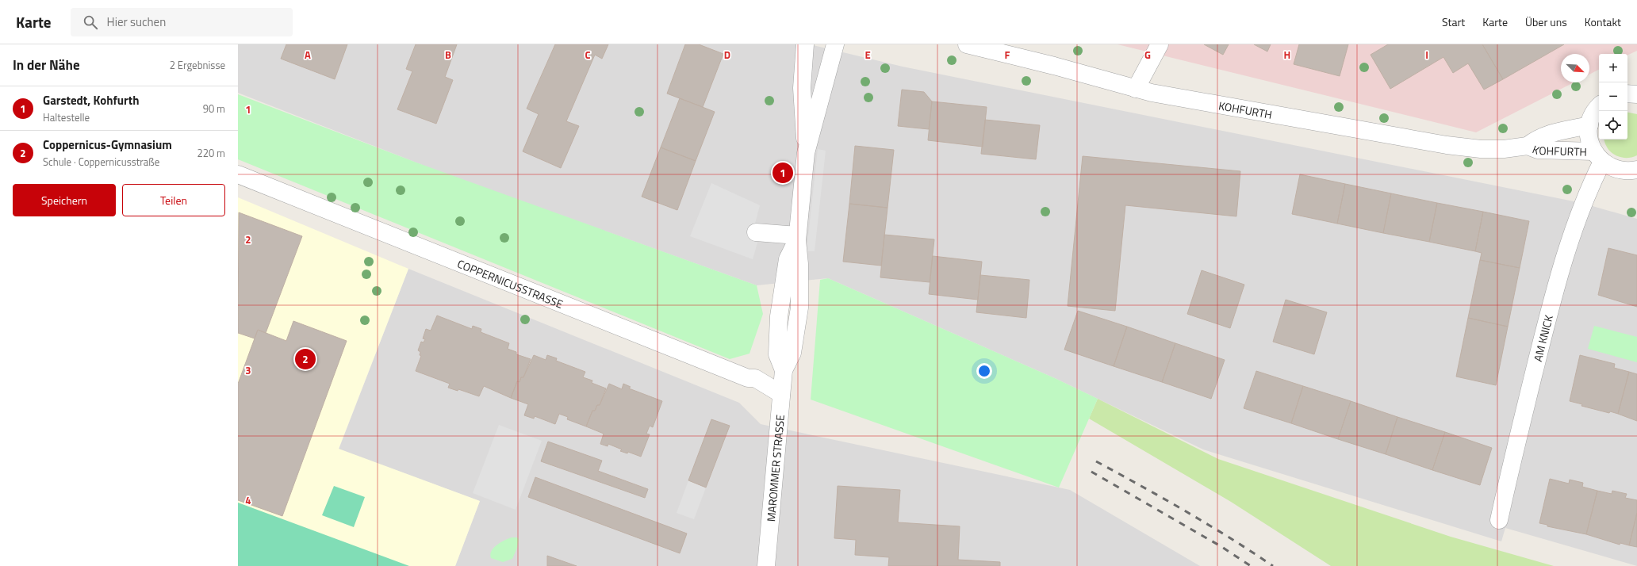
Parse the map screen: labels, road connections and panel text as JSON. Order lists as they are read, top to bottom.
{
  "streets": {
    "street": [
      "KOHFURTH",
      "COPPERNICUSSTRASSE",
      "AM KNICK",
      "MAROMMER STRASSE"
    ]
  },
  "crossings": [
    ["KOHFURTH", "AM KNICK"],
    ["COPPERNICUSSTRASSE", "MAROMMER STRASSE"]
  ],
  "north": "bottom right",
  "page": {
    "header": "Karte",
    "search": "Hier suchen",
    "nav": [
      "Start",
      "Karte",
      "Über uns",
      "Kontakt"
    ],
    "heading": ["In der Nähe", "2 Ergebnisse"],
    "map_buttons": ["+", "−"],
    "list": [
      {
        "mark": "1",
        "name": "Garstedt, Kohfurth",
        "note": "Haltestelle",
        "value": "90 m"
      },
      {
        "mark": "2",
        "name": "Coppernicus-Gymnasium",
        "note": "Schule · Coppernicusstraße",
        "value": "220 m"
      }
    ],
    "pins": ["1", "2"],
    "buttons": ["Speichern", "Teilen"]
  },
  "grid": {
    "columns": [
      "A",
      "B",
      "C",
      "D",
      "E",
      "F",
      "G",
      "H",
      "I"
    ],
    "rows": [
      "1",
      "2",
      "3",
      "4"
    ]
  }
}
